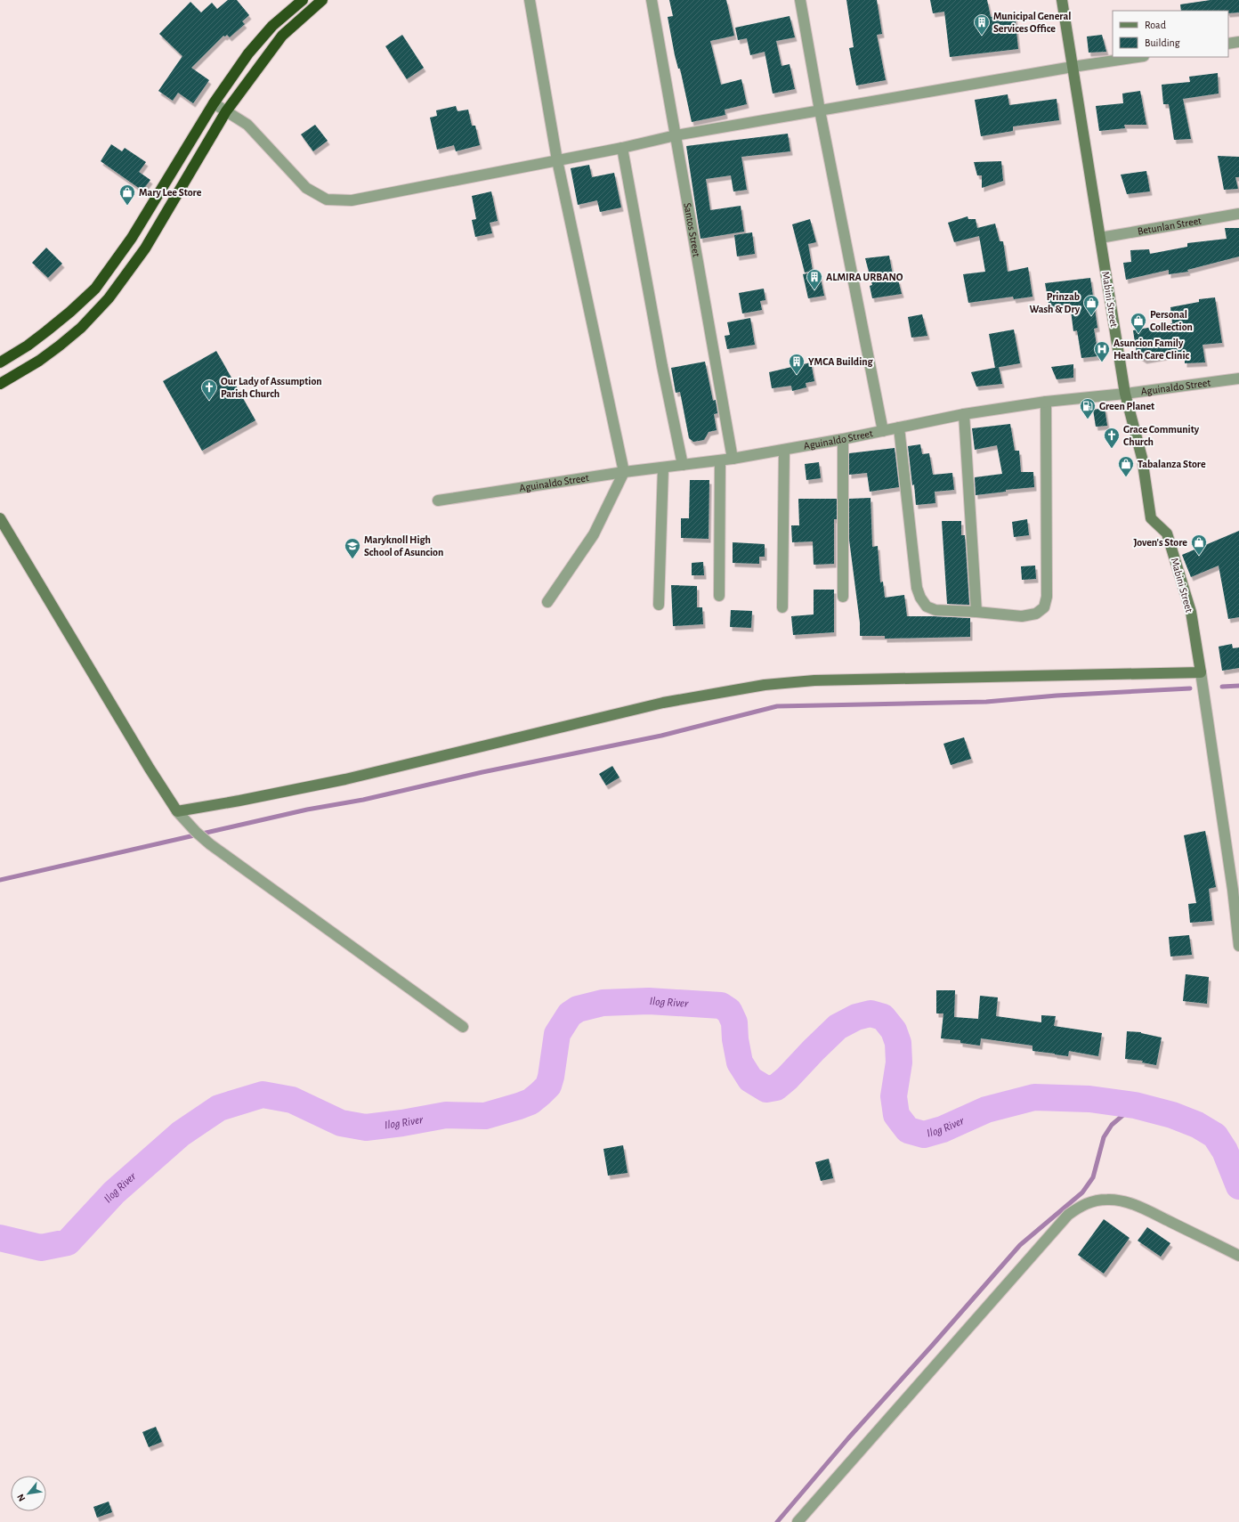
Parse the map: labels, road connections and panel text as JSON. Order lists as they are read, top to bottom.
{
  "streets": {
    "street": [
      "Betunlan Street",
      "Santos Street",
      "Mabini Street",
      "Aguinaldo Street"
    ]
  },
  "crossings": [
    ["Betunlan Street", "Mabini Street"],
    ["Santos Street", "Aguinaldo Street"],
    ["Mabini Street", "Aguinaldo Street"]
  ],
  "water": ["Ilog River"],
  "places": {
    "building": ["Municipal General Services Office", "ALMIRA URBANO", "YMCA Building"],
    "shop": [
      "Mary Lee Store",
      "Prinzab Wash & Dry",
      "Personal Collection",
      "Tabalanza Store",
      "Joven's Store"
    ],
    "hospital": ["Asuncion Family Health Care Clinic"],
    "church": ["Our Lady of Assumption Parish Church", "Grace Community Church"],
    "fuel station": ["Green Planet"],
    "school or university": ["Maryknoll High School of Asuncion"]
  },
  "legend": ["Road", "Building"],
  "north": "bottom left"
}
